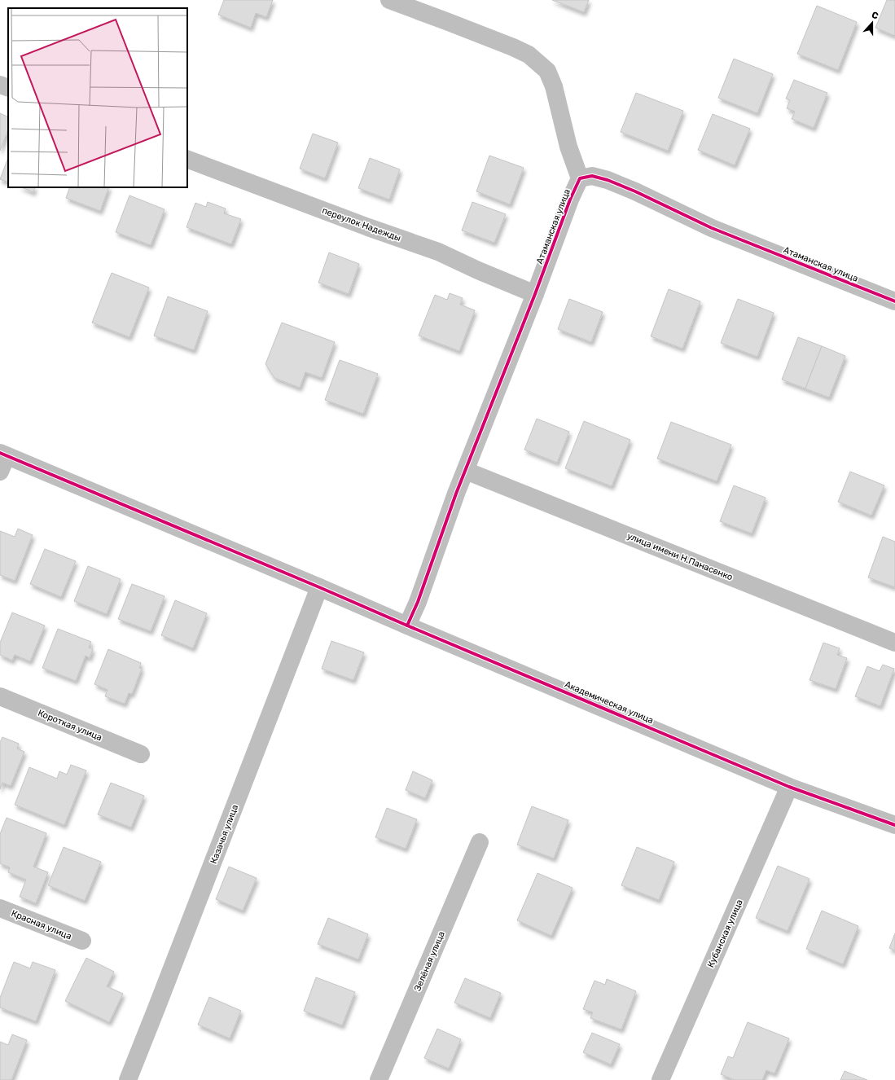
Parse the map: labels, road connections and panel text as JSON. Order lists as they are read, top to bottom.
{
  "streets": {
    "street": [
      "переулок Надежды",
      "Атаманская улица",
      "улица имени Н.Панасенко",
      "Академическая улица",
      "Короткая улица",
      "Казачья улица",
      "Красная улица",
      "Кубанская улица",
      "Зелёная улица"
    ]
  },
  "crossings": [
    ["переулок Надежды", "Атаманская улица"],
    ["Атаманская улица", "улица имени Н.Панасенко"],
    ["Атаманская улица", "Академическая улица"],
    ["Академическая улица", "Казачья улица"],
    ["Академическая улица", "Кубанская улица"]
  ],
  "north": "top"
}
